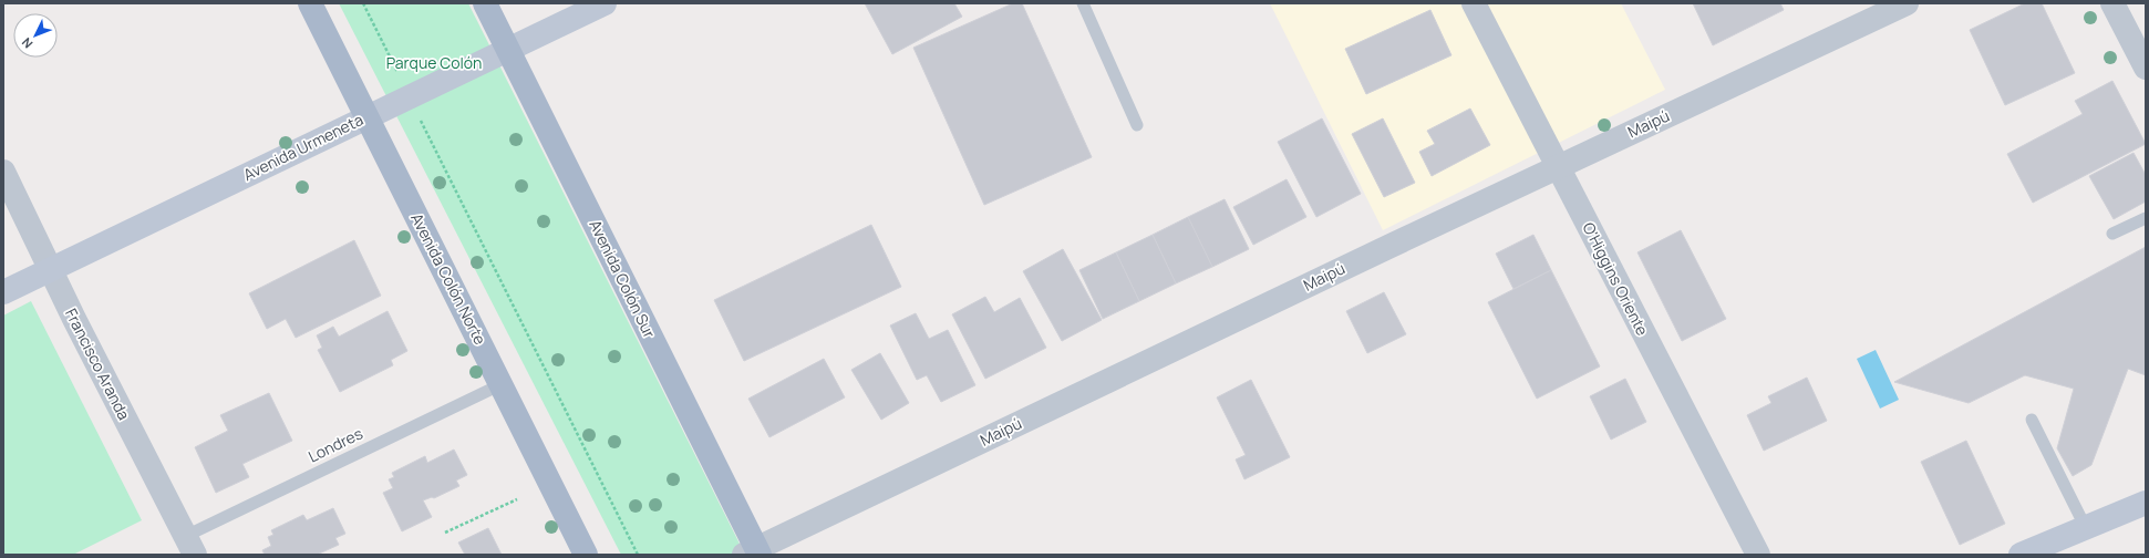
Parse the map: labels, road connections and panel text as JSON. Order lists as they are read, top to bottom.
{
  "streets": {
    "main road": ["Avenida Urmeneta", "Avenida Colón Norte", "Avenida Colón Sur"],
    "street": ["Maipú", "O'Higgins Oriente", "Francisco Aranda"],
    "lane": ["Londres"]
  },
  "crossings": [
    ["Maipú", "Avenida Colón Sur"],
    ["Maipú", "O'Higgins Oriente"],
    ["Avenida Urmeneta", "Avenida Colón Norte"],
    ["Avenida Urmeneta", "Avenida Colón Sur"],
    ["Avenida Urmeneta", "Francisco Aranda"],
    ["Avenida Colón Norte", "Londres"],
    ["Francisco Aranda", "Londres"]
  ],
  "parks": ["Parque Colón"],
  "north": "bottom left"
}
